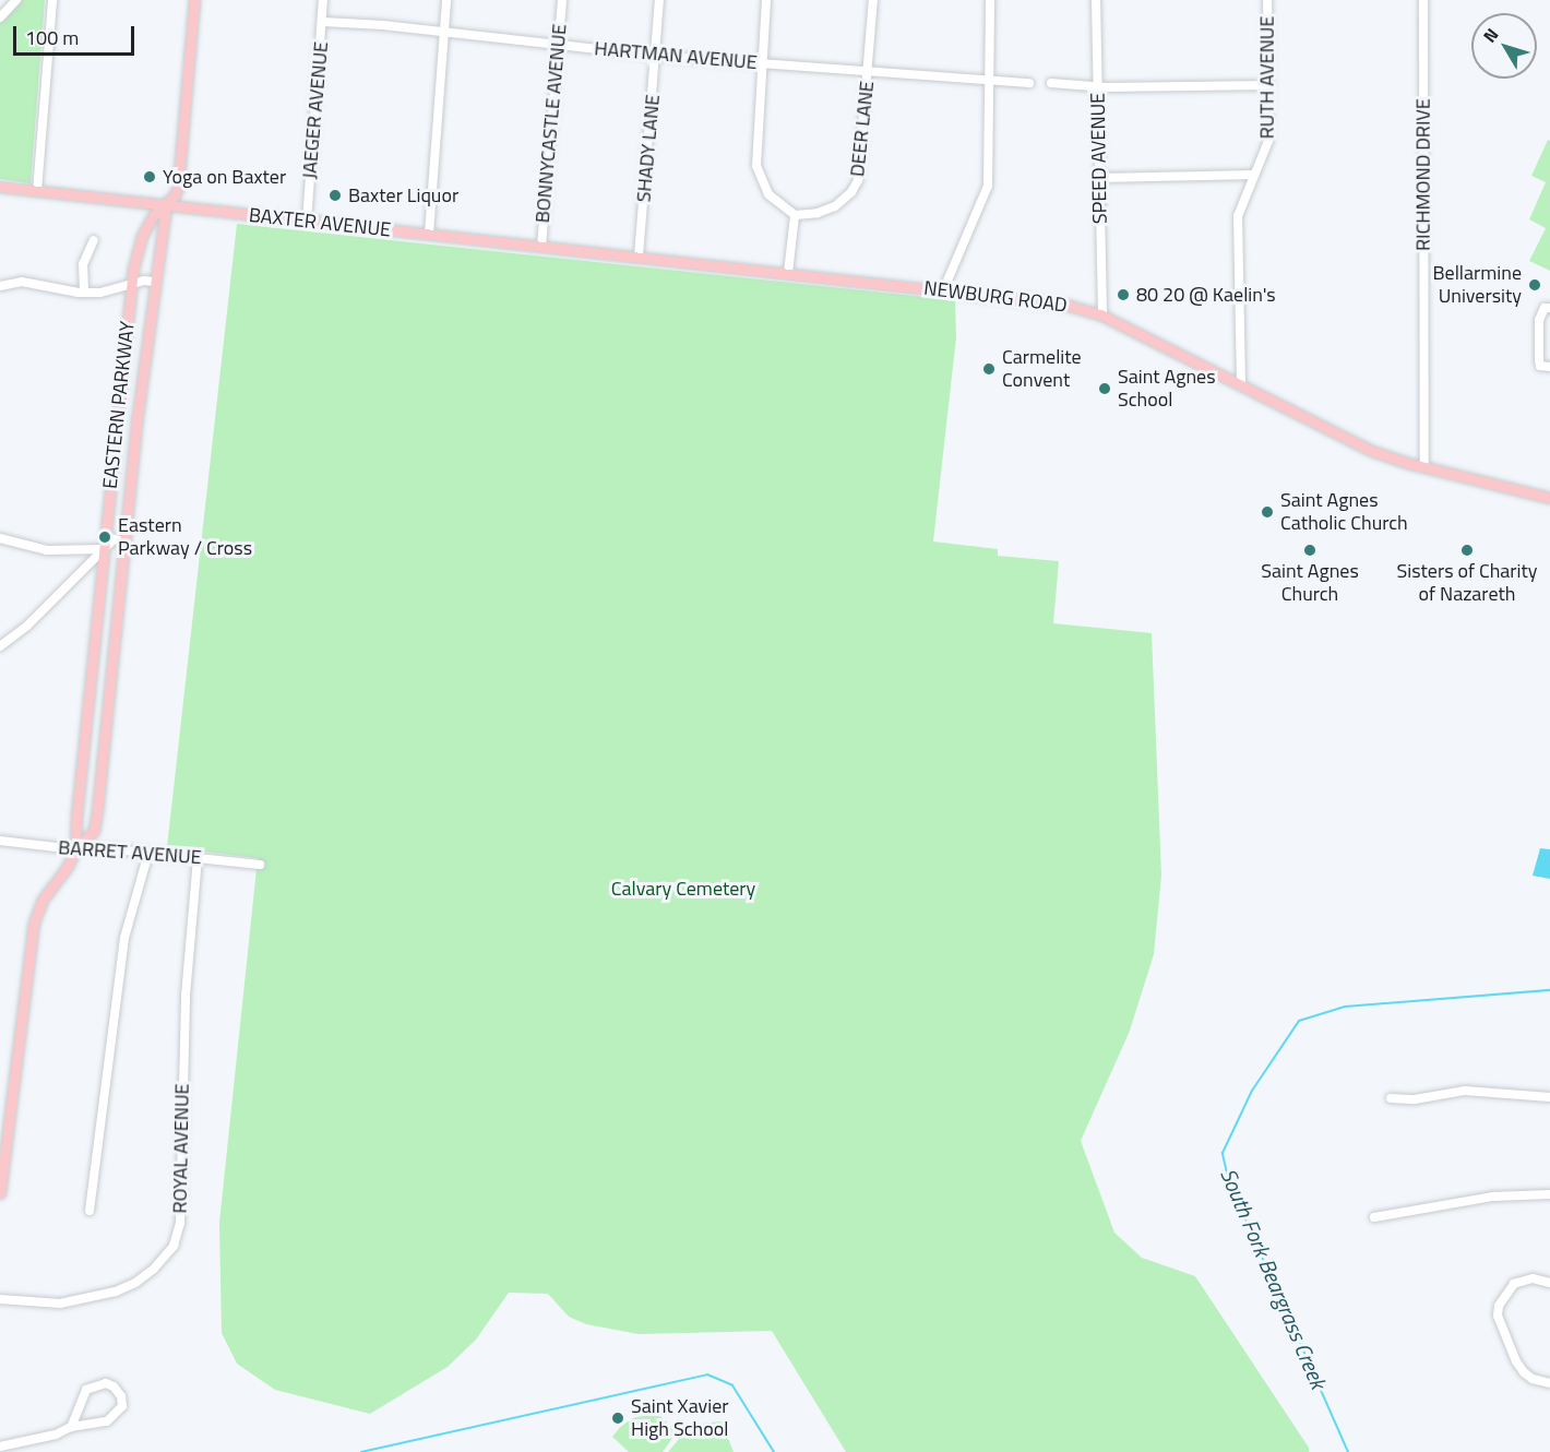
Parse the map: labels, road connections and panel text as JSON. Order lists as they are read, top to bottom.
{
  "streets": {
    "main road": ["BAXTER AVENUE", "NEWBURG ROAD", "EASTERN PARKWAY"],
    "street": [
      "HARTMAN AVENUE",
      "RUTH AVENUE",
      "JAEGER AVENUE",
      "BONNYCASTLE AVENUE",
      "DEER LANE",
      "SHADY LANE",
      "SPEED AVENUE",
      "RICHMOND DRIVE",
      "BARRET AVENUE",
      "ROYAL AVENUE"
    ]
  },
  "crossings": [
    ["HARTMAN AVENUE", "JAEGER AVENUE"],
    ["HARTMAN AVENUE", "BONNYCASTLE AVENUE"],
    ["HARTMAN AVENUE", "DEER LANE"],
    ["HARTMAN AVENUE", "SHADY LANE"],
    ["RUTH AVENUE", "NEWBURG ROAD"],
    ["JAEGER AVENUE", "BAXTER AVENUE"],
    ["BONNYCASTLE AVENUE", "BAXTER AVENUE"],
    ["SHADY LANE", "BAXTER AVENUE"],
    ["SHADY LANE", "NEWBURG ROAD"],
    ["SPEED AVENUE", "NEWBURG ROAD"],
    ["RICHMOND DRIVE", "NEWBURG ROAD"],
    ["BAXTER AVENUE", "NEWBURG ROAD"],
    ["BAXTER AVENUE", "EASTERN PARKWAY"],
    ["EASTERN PARKWAY", "BARRET AVENUE"],
    ["BARRET AVENUE", "ROYAL AVENUE"]
  ],
  "water": ["South Fork Beargrass Creek"],
  "parks": ["Calvary Cemetery"],
  "places": [
    "Yoga on Baxter",
    "Baxter Liquor",
    "Bellarmine University",
    "80 20 @ Kaelin's",
    "Carmelite Convent",
    "Saint Agnes School",
    "Saint Agnes Catholic Church",
    "Eastern Parkway / Cross",
    "Saint Agnes Church",
    "Sisters of Charity of Nazareth",
    "Saint Xavier High School"
  ],
  "scale_bar": "100 m",
  "north": "top left"
}
